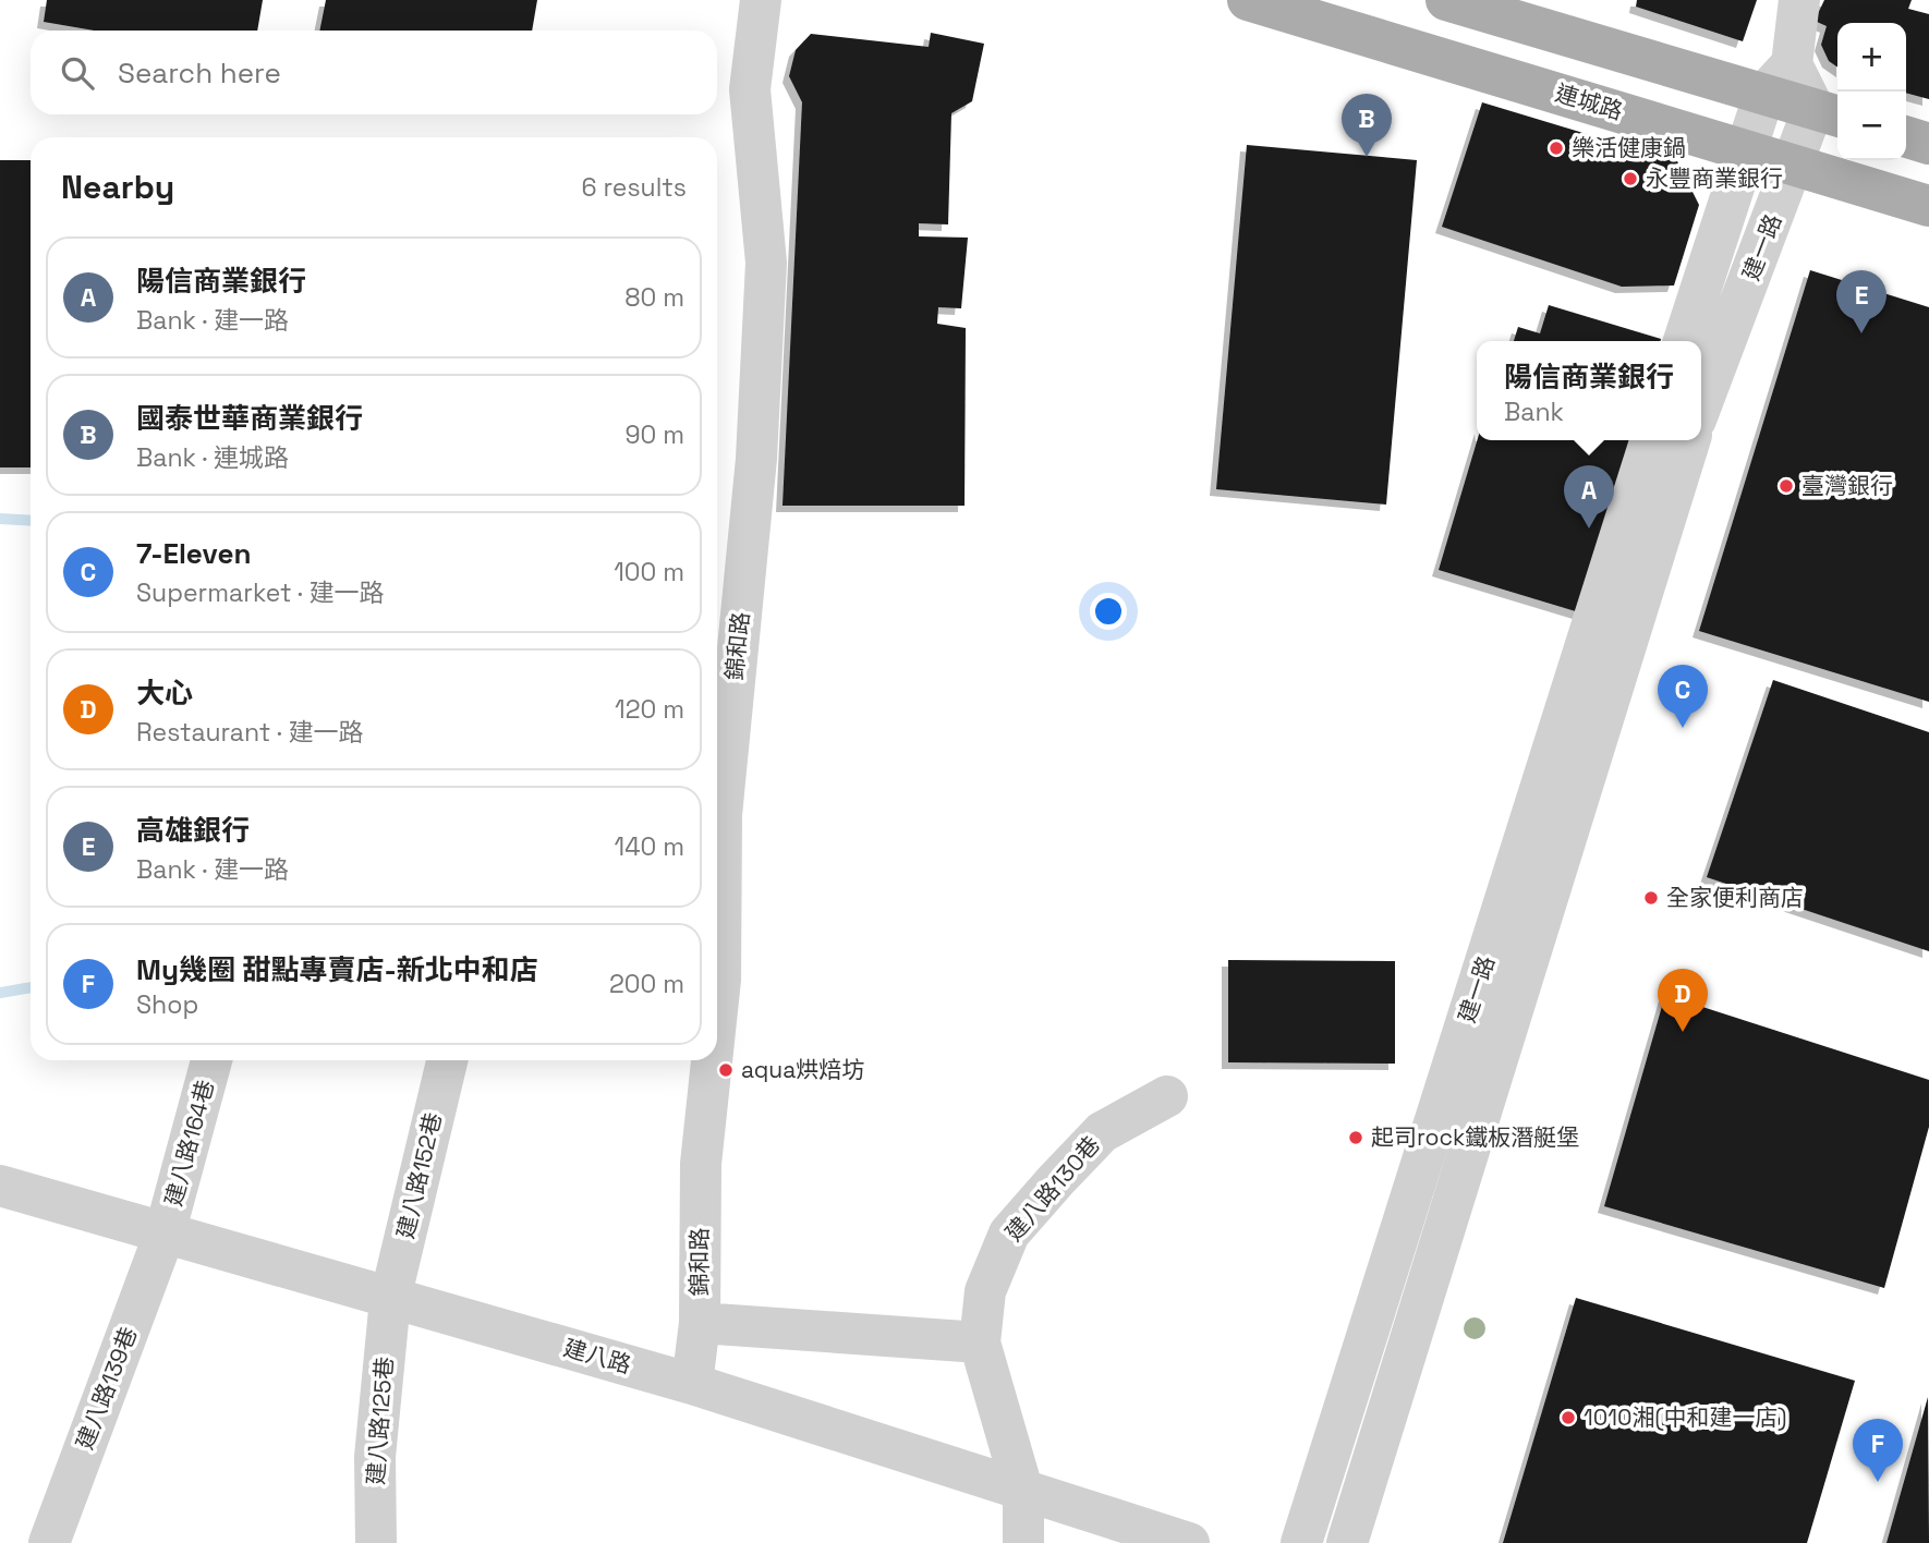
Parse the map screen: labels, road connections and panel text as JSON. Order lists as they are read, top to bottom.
{
  "streets": {
    "main road": ["連城路"],
    "street": [
      "建一路",
      "錦和路",
      "建八路164巷",
      "建八路152巷",
      "建八路130巷",
      "建八路",
      "建八路139巷",
      "建八路125巷"
    ]
  },
  "crossings": [
    ["連城路", "建一路"],
    ["錦和路", "建八路"],
    ["建八路164巷", "建八路"],
    ["建八路164巷", "建八路139巷"],
    ["建八路152巷", "建八路"],
    ["建八路152巷", "建八路125巷"],
    ["建八路130巷", "建八路"],
    ["建八路", "建八路139巷"],
    ["建八路", "建八路125巷"]
  ],
  "places": [
    "樂活健康鍋",
    "永豐商業銀行",
    "臺灣銀行",
    "全家便利商店",
    "aqua烘焙坊",
    "起司rock鐵板潛艇堡",
    "1010湘(中和建一店)"
  ],
  "page": {
    "map_buttons": ["+", "−"],
    "search": "Search here",
    "pins": [
      "B",
      "E",
      "A",
      "C",
      "D",
      "F"
    ],
    "heading": ["Nearby", "6 results"],
    "list": [
      {
        "mark": "A",
        "name": "陽信商業銀行",
        "note": "Bank · 建一路",
        "value": "80 m"
      },
      {
        "mark": "B",
        "name": "國泰世華商業銀行",
        "note": "Bank · 連城路",
        "value": "90 m"
      },
      {
        "mark": "C",
        "name": "7-Eleven",
        "note": "Supermarket · 建一路",
        "value": "100 m"
      },
      {
        "mark": "D",
        "name": "大心",
        "note": "Restaurant · 建一路",
        "value": "120 m"
      },
      {
        "mark": "E",
        "name": "高雄銀行",
        "note": "Bank · 建一路",
        "value": "140 m"
      },
      {
        "mark": "F",
        "name": "My幾圈 甜點專賣店-新北中和店",
        "note": "Shop",
        "value": "200 m"
      }
    ],
    "popup": ["陽信商業銀行", "Bank"]
  }
}
